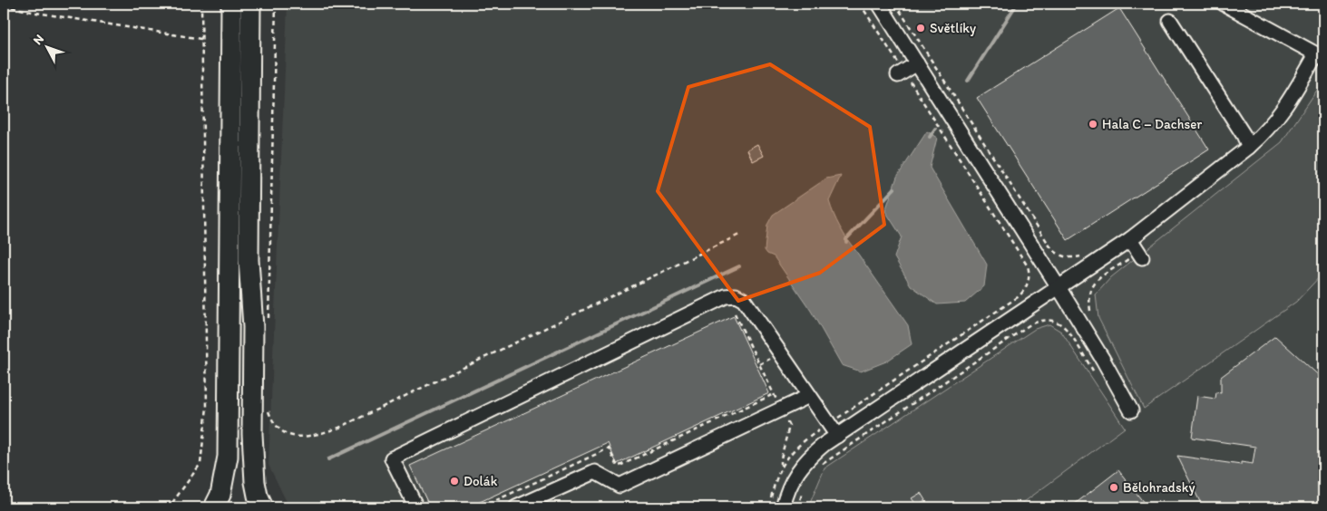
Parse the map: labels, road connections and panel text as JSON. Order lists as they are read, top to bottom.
{
  "places": [
    "Světlíky",
    "Hala C – Dachser",
    "Dolák",
    "Bělohradský"
  ],
  "north": "top left"
}
